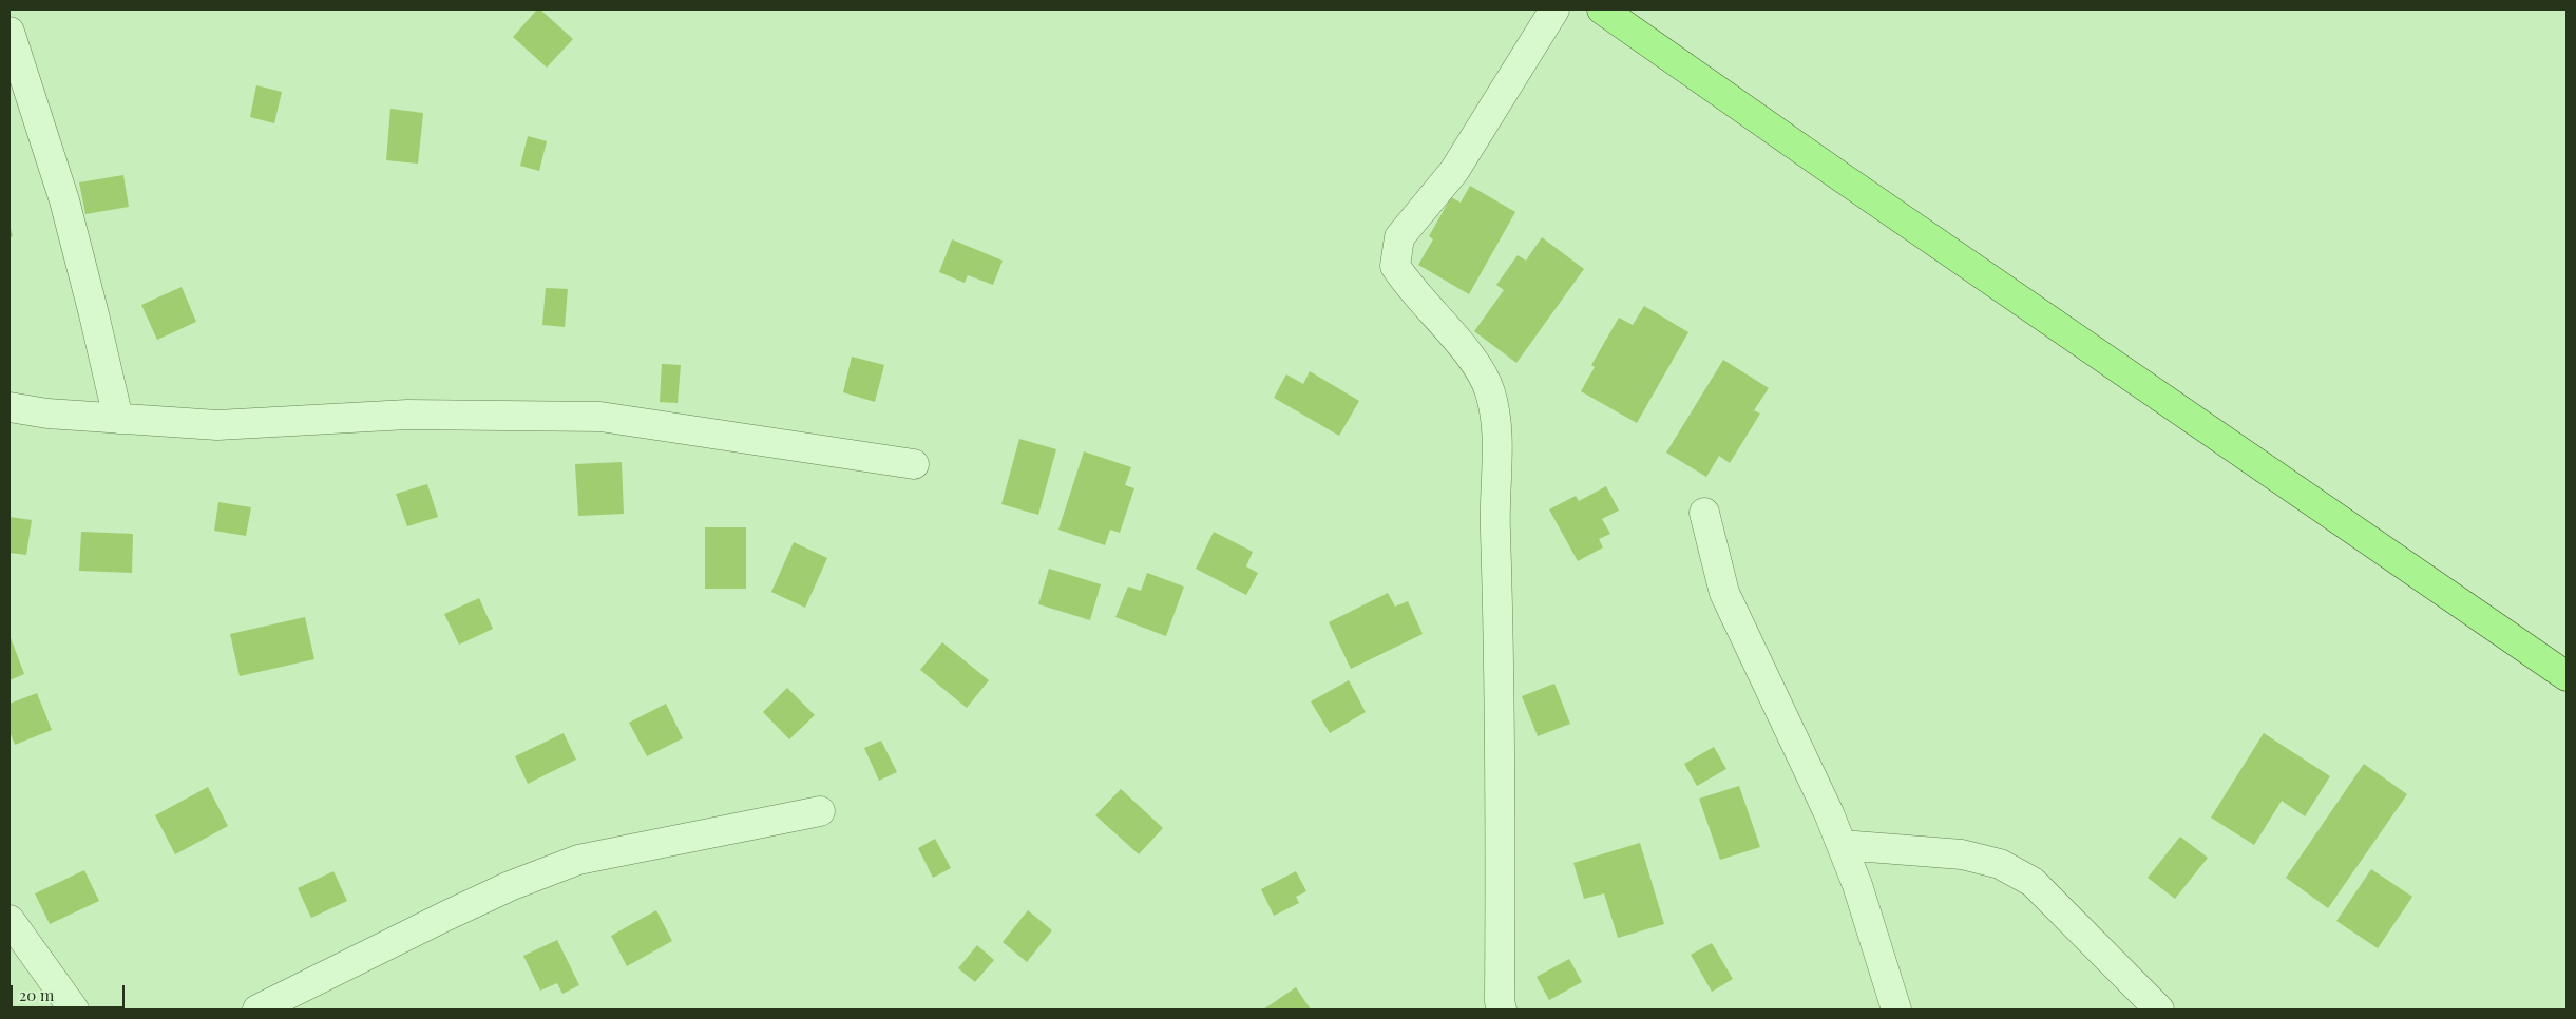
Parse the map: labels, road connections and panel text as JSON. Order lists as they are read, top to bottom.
{
  "scale_bar": "20 m"
}
